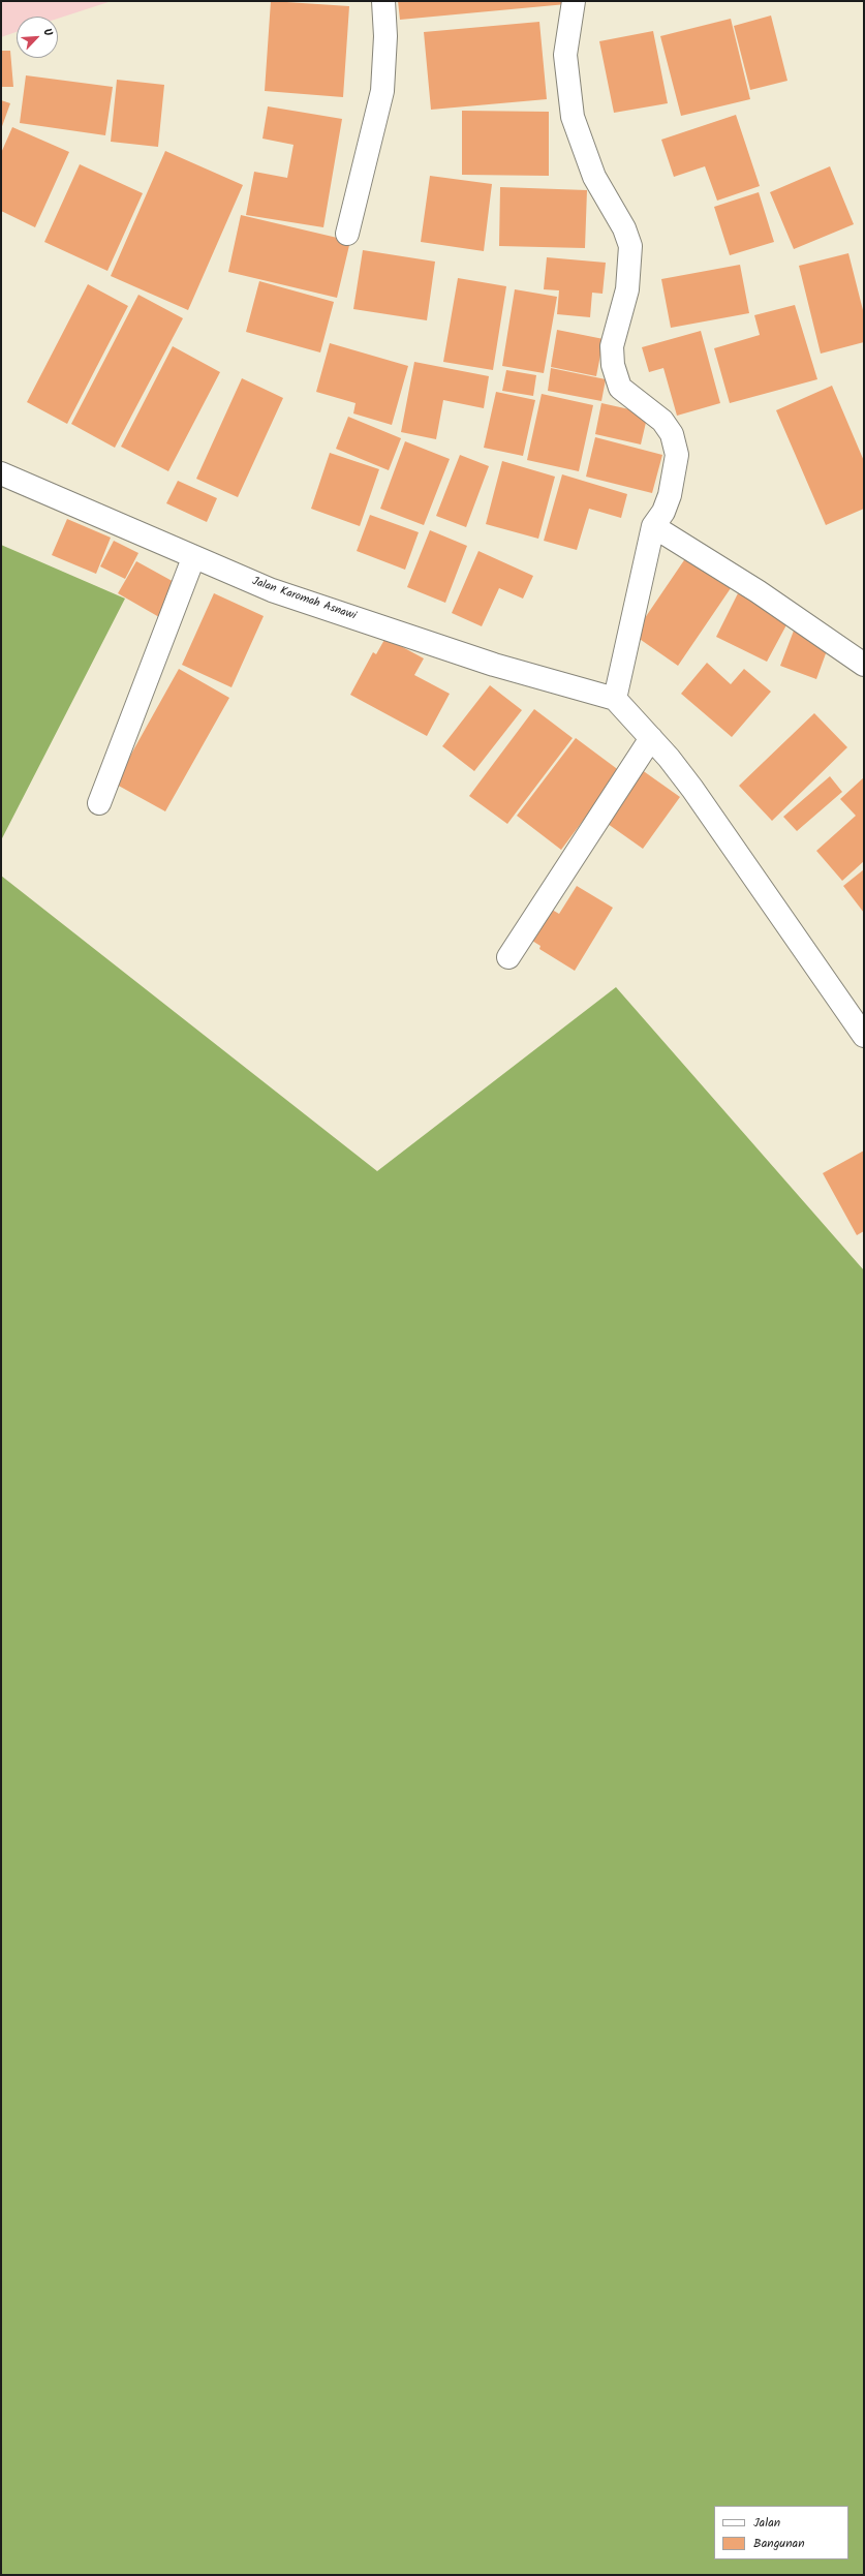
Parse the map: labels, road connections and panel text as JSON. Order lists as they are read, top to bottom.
{
  "streets": {
    "street": ["Jalan Karomah Asnawi"]
  },
  "legend": ["Jalan", "Bangunan"],
  "north": "top right"
}
